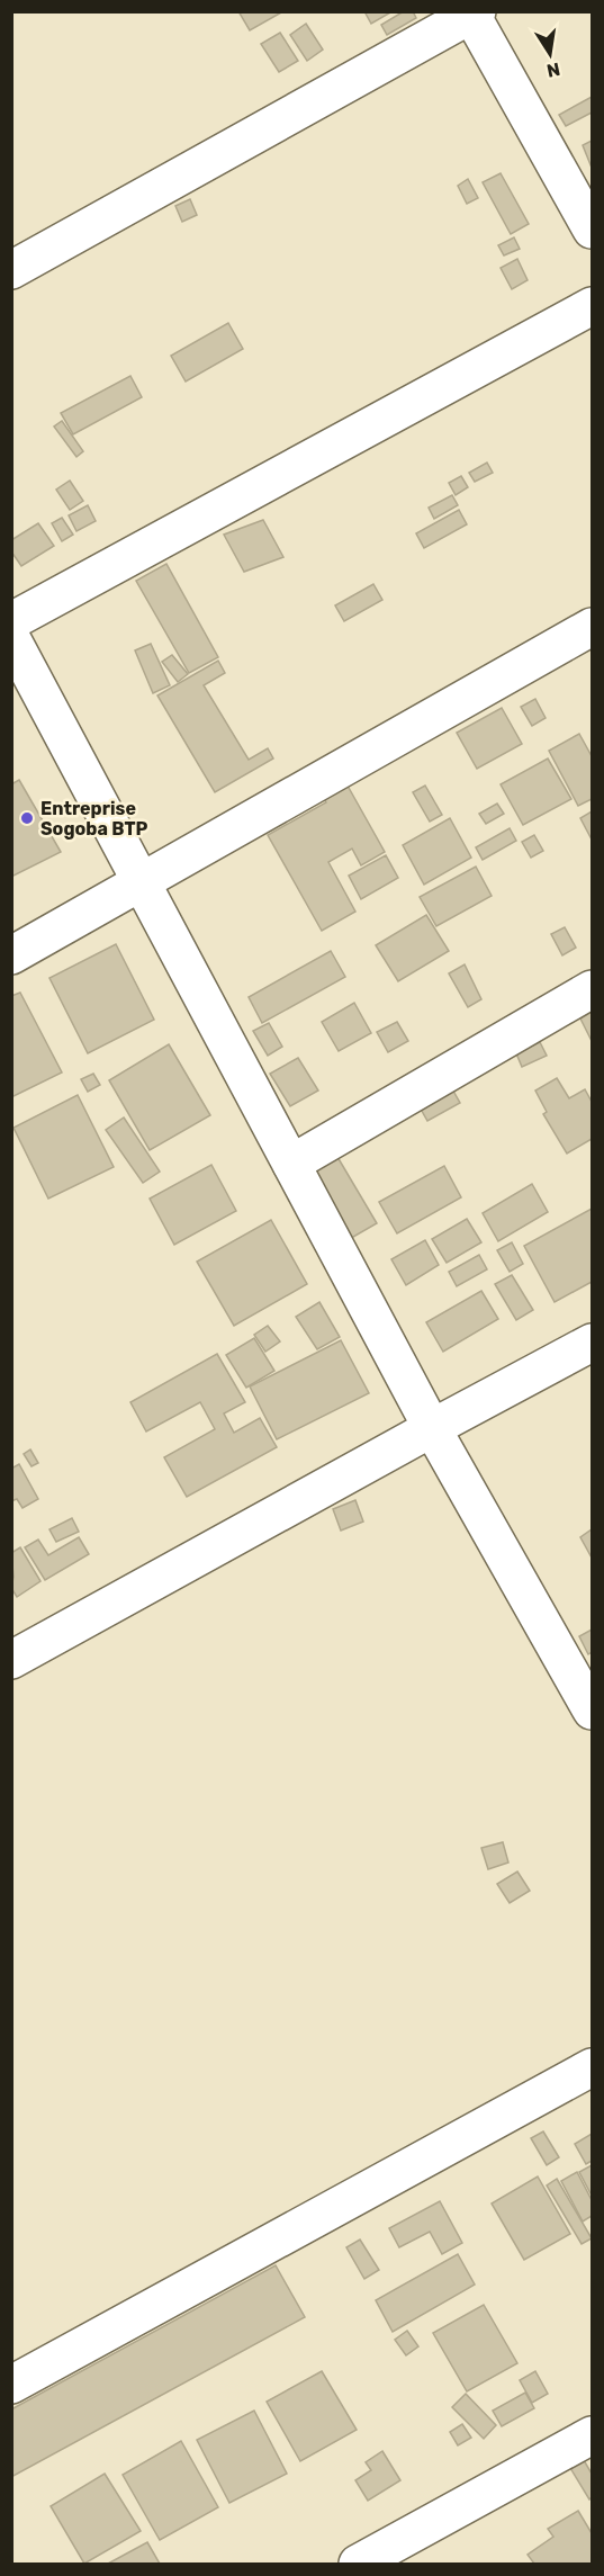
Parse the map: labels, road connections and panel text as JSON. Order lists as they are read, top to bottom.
{
  "places": ["Entreprise Sogoba BTP"],
  "north": "bottom"
}
